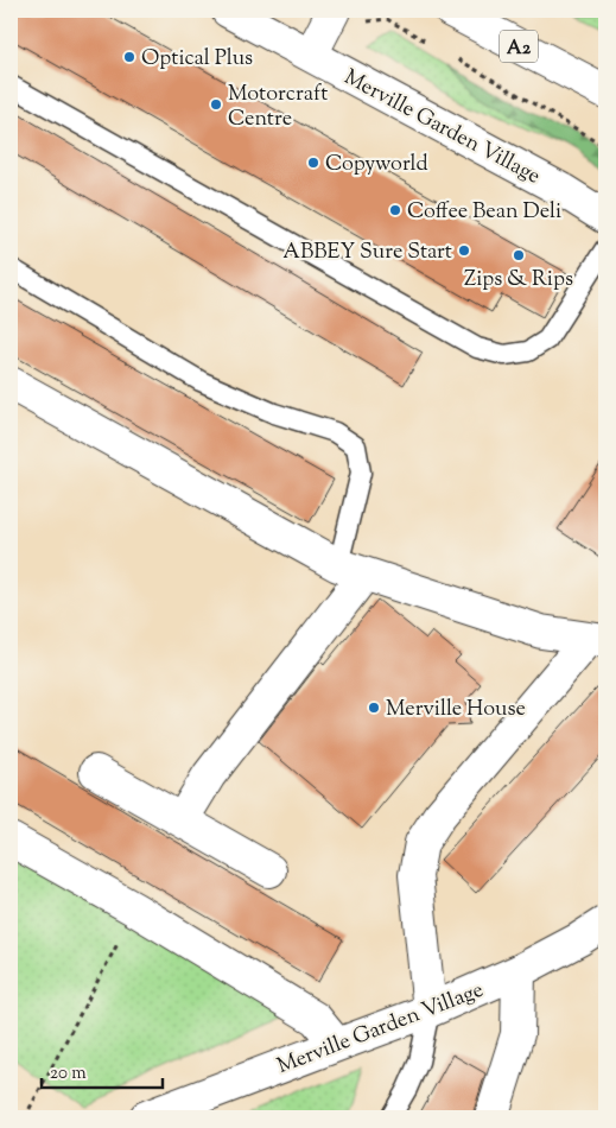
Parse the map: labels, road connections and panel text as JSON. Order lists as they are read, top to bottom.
{
  "streets": {
    "street": ["A2", "Merville Garden Village"]
  },
  "places": [
    "Optical Plus",
    "Motorcraft Centre",
    "Copyworld",
    "Coffee Bean Deli",
    "ABBEY Sure Start",
    "Zips & Rips",
    "Merville House"
  ],
  "scale_bar": "20 m"
}
